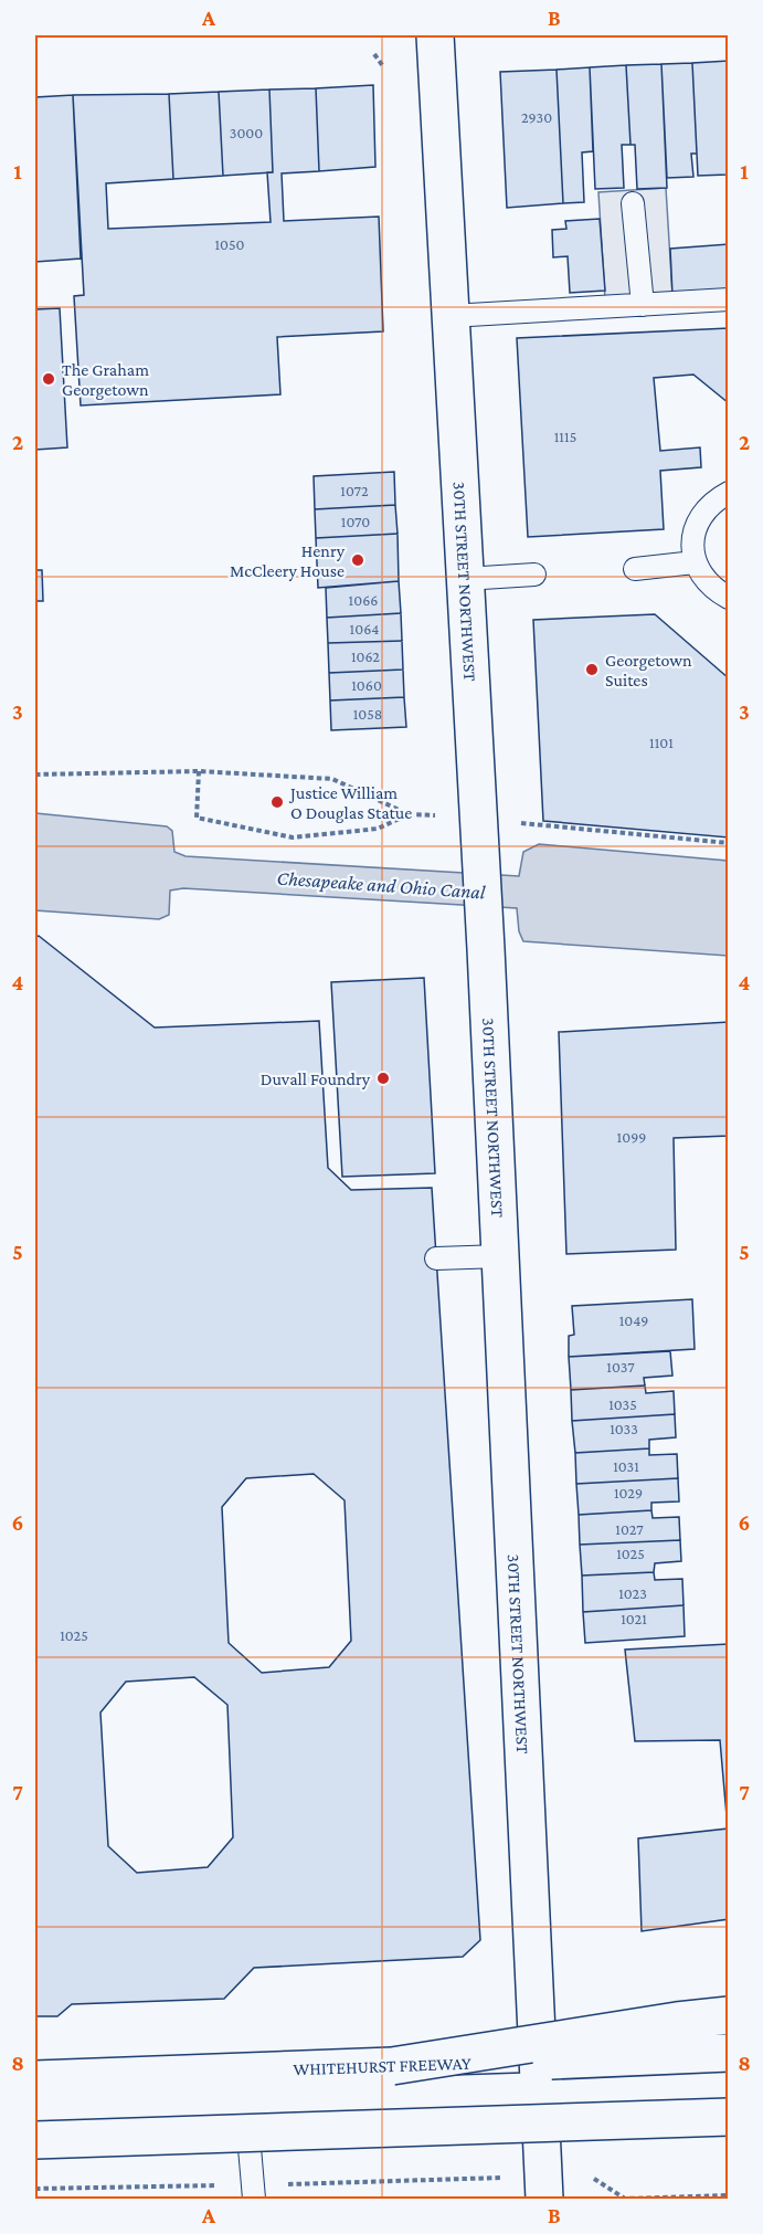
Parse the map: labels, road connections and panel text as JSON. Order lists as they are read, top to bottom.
{
  "streets": {
    "main road": ["30TH STREET NORTHWEST", "WHITEHURST FREEWAY"]
  },
  "water": ["Chesapeake and Ohio Canal"],
  "places": [
    "The Graham Georgetown",
    "Henry McCleery House",
    "Georgetown Suites",
    "Justice William O Douglas Statue",
    "Duvall Foundry"
  ],
  "house_numbers": [
    "2930",
    "3000",
    "1050",
    "1115",
    "1072",
    "1070",
    "1066",
    "1064",
    "1062",
    "1060",
    "1058",
    "1101",
    "1099",
    "1049",
    "1037",
    "1035",
    "1033",
    "1031",
    "1029",
    "1027",
    "1025",
    "1023",
    "1021",
    "1025"
  ],
  "grid": {
    "columns": ["A", "B"],
    "rows": [
      "1",
      "2",
      "3",
      "4",
      "5",
      "6",
      "7",
      "8"
    ]
  }
}
